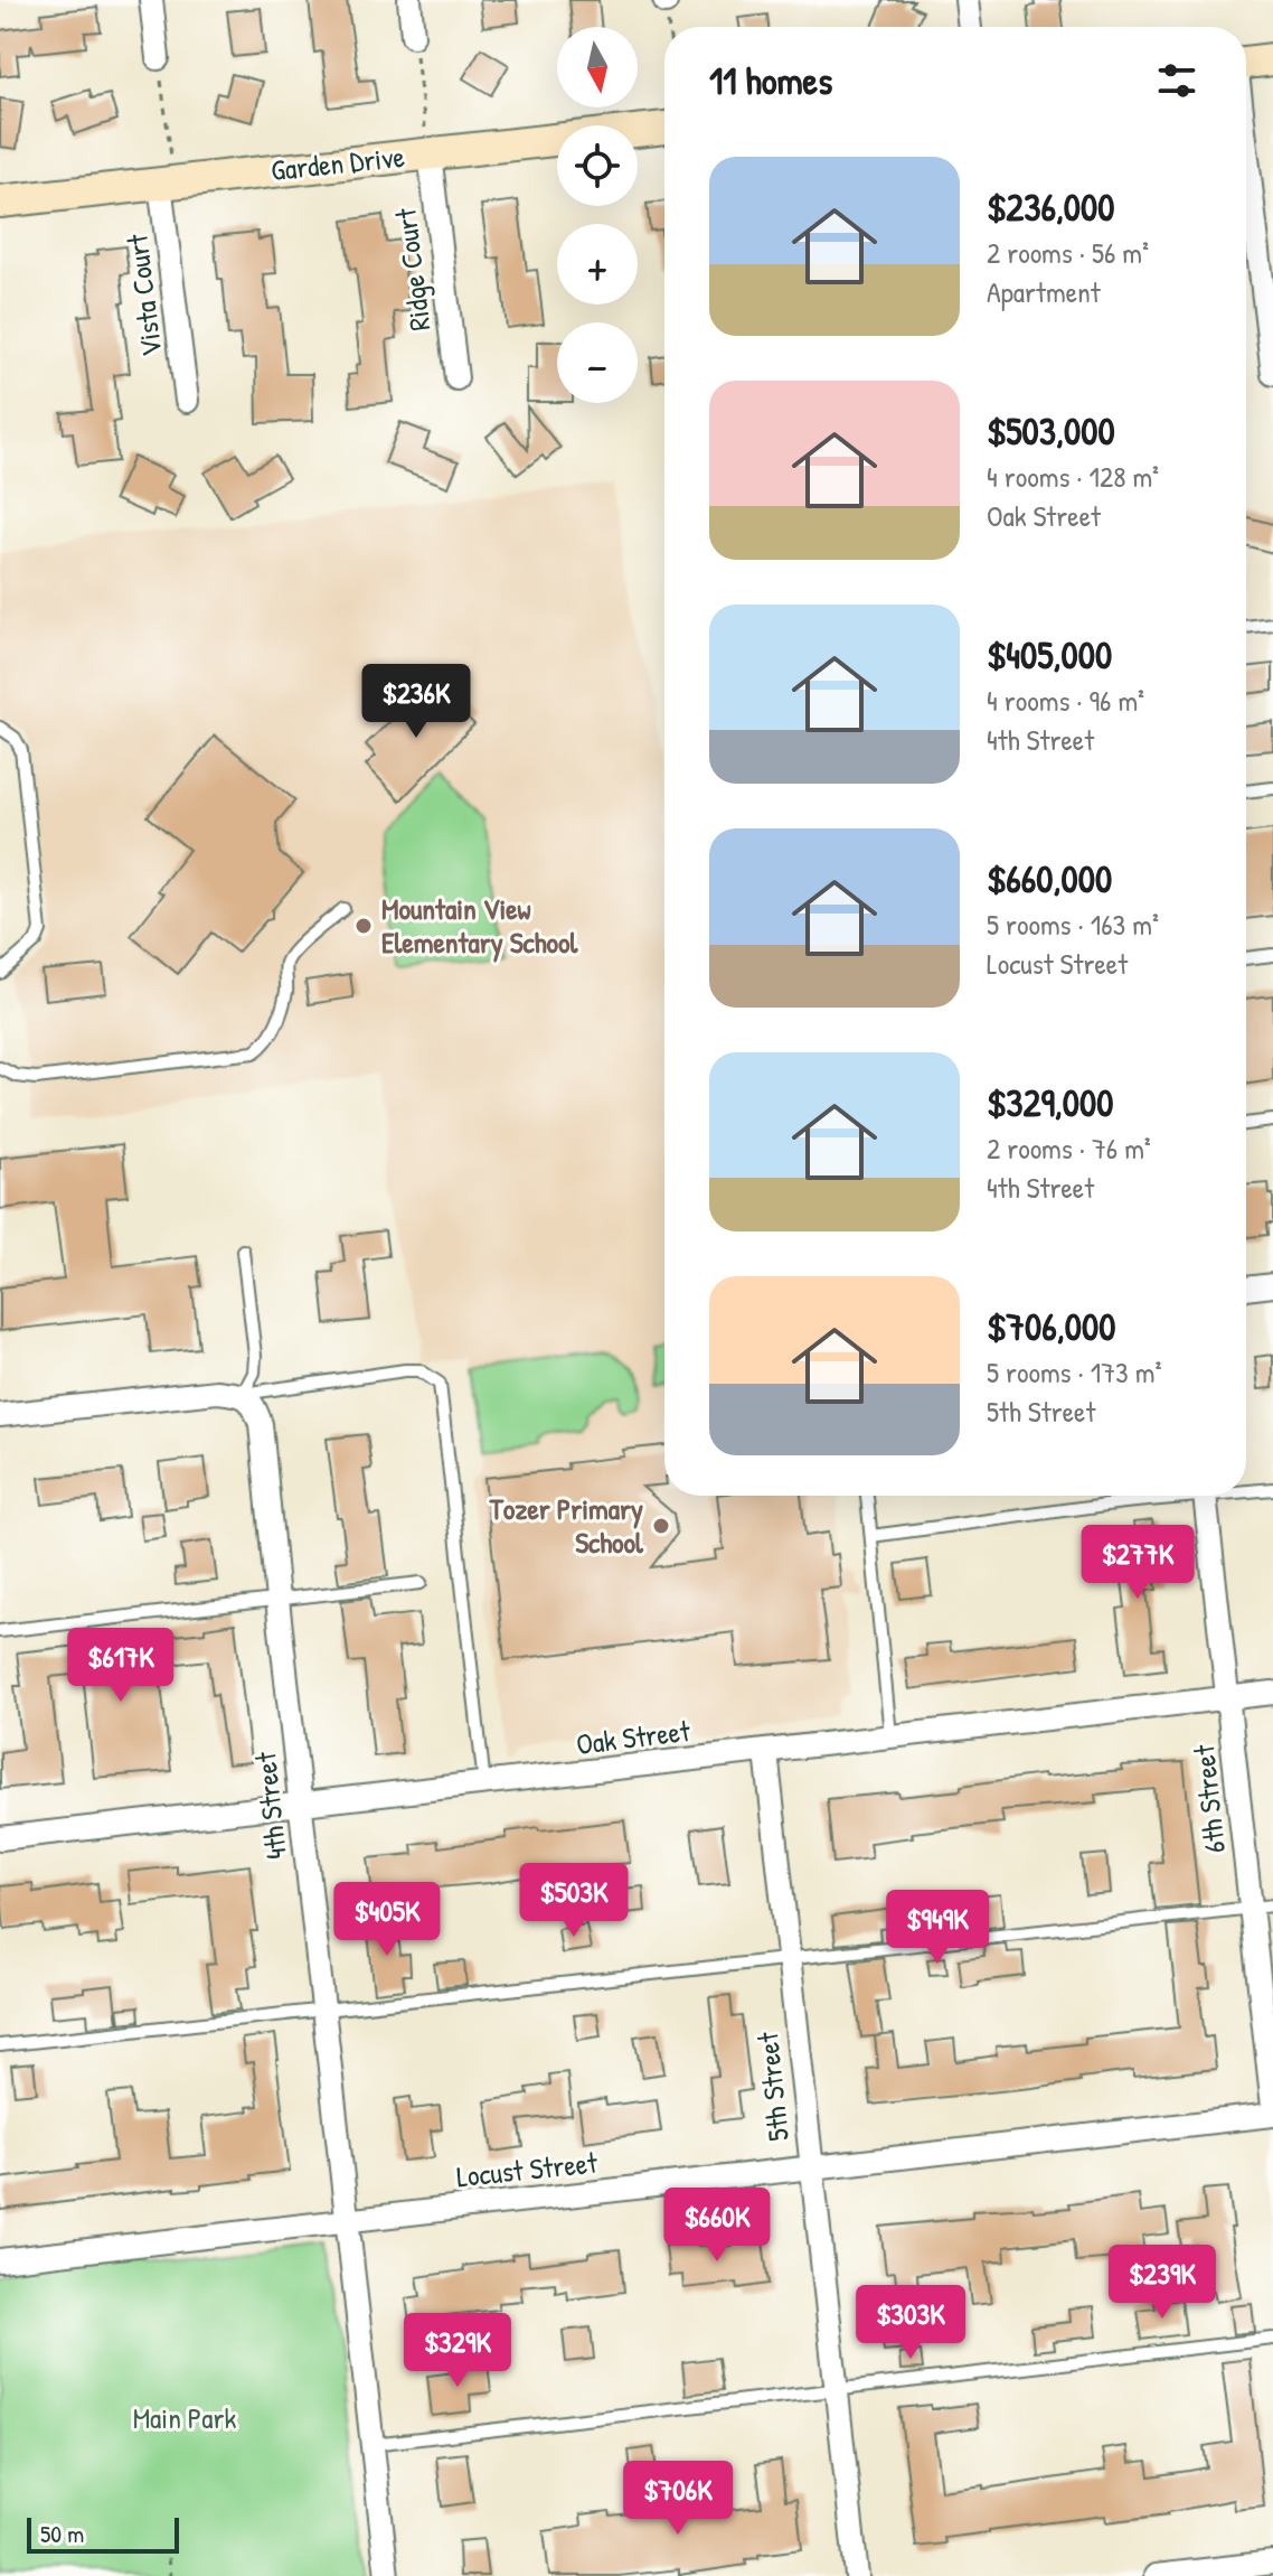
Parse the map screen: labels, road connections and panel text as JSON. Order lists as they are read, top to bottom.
{
  "streets": {
    "street": [
      "Garden Drive",
      "Ridge Court",
      "Vista Court",
      "Oak Street",
      "6th Street",
      "4th Street",
      "5th Street",
      "Locust Street"
    ]
  },
  "crossings": [
    ["Garden Drive", "Ridge Court"],
    ["Garden Drive", "Vista Court"],
    ["Oak Street", "6th Street"],
    ["Oak Street", "4th Street"],
    ["Oak Street", "5th Street"],
    ["4th Street", "Locust Street"],
    ["5th Street", "Locust Street"]
  ],
  "parks": ["Main Park"],
  "places": ["Mountain View Elementary School", "Tozer Primary School"],
  "scale_bar": "50 m",
  "north": "bottom",
  "page": {
    "map_buttons": ["+", "−"],
    "heading": "11 homes",
    "list": [
      {
        "name": "$236,000",
        "note": "2 rooms · 56 m² · Apartment"
      },
      {
        "name": "$503,000",
        "note": "4 rooms · 128 m² · Oak Street"
      },
      {
        "name": "$405,000",
        "note": "4 rooms · 96 m² · 4th Street"
      },
      {
        "name": "$660,000",
        "note": "5 rooms · 163 m² · Locust Street"
      },
      {
        "name": "$329,000",
        "note": "2 rooms · 76 m² · 4th Street"
      },
      {
        "name": "$706,000",
        "note": "5 rooms · 173 m² · 5th Street"
      }
    ],
    "price": [
      "$236K",
      "$277K",
      "$617K",
      "$503K",
      "$405K",
      "$949K",
      "$660K",
      "$239K",
      "$303K",
      "$329K",
      "$706K"
    ],
    "scale": "50 m"
  }
}
